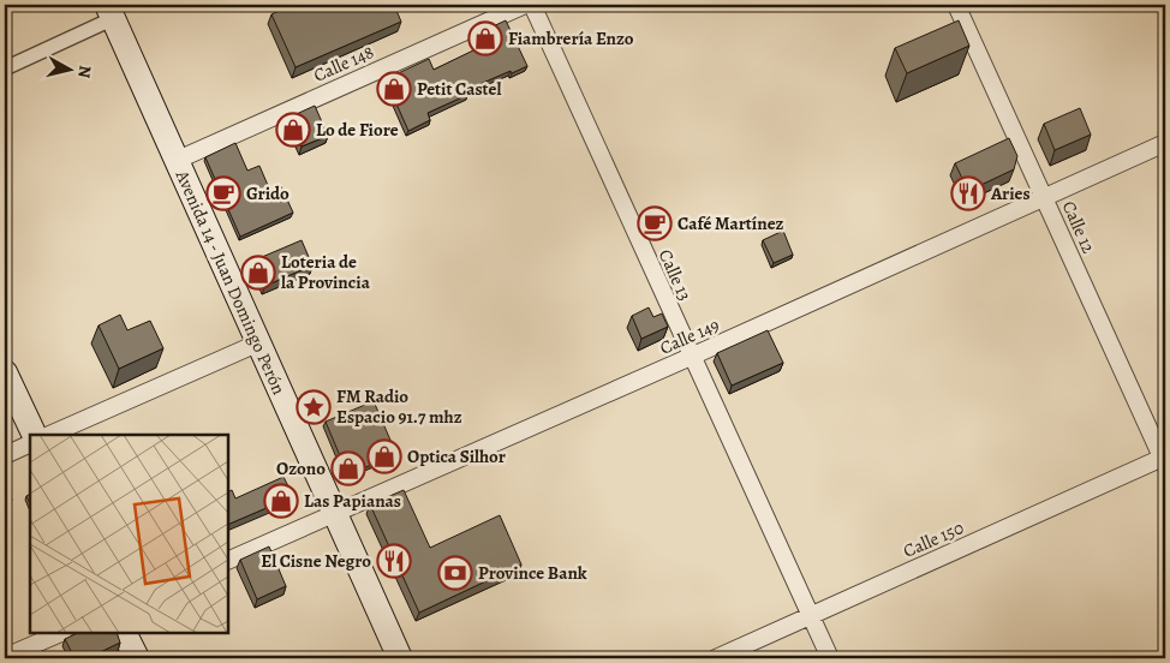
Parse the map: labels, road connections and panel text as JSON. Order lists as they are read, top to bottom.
{
  "streets": {
    "main road": ["Avenida 14 - Juan Domingo Perón"],
    "street": [
      "Calle 148",
      "Calle 12",
      "Calle 13",
      "Calle 149",
      "Calle 150"
    ]
  },
  "crossings": [
    ["Calle 148", "Avenida 14 - Juan Domingo Perón"],
    ["Calle 12", "Calle 149"],
    ["Calle 12", "Calle 150"],
    ["Calle 13", "Calle 149"],
    ["Calle 13", "Calle 150"],
    ["Avenida 14 - Juan Domingo Perón", "Calle 149"]
  ],
  "places": {
    "shop": [
      "Fiambrería Enzo",
      "Petit Castel",
      "Lo de Fiore",
      "Loteria de la Provincia",
      "Optica Silhor",
      "Ozono",
      "Las Papianas"
    ],
    "cafe": ["Grido", "Café Martínez"],
    "restaurant": ["Aries", "El Cisne Negro"],
    "place": ["FM Radio Espacio 91.7 mhz"],
    "bank": ["Province Bank"]
  },
  "north": "right"
}
